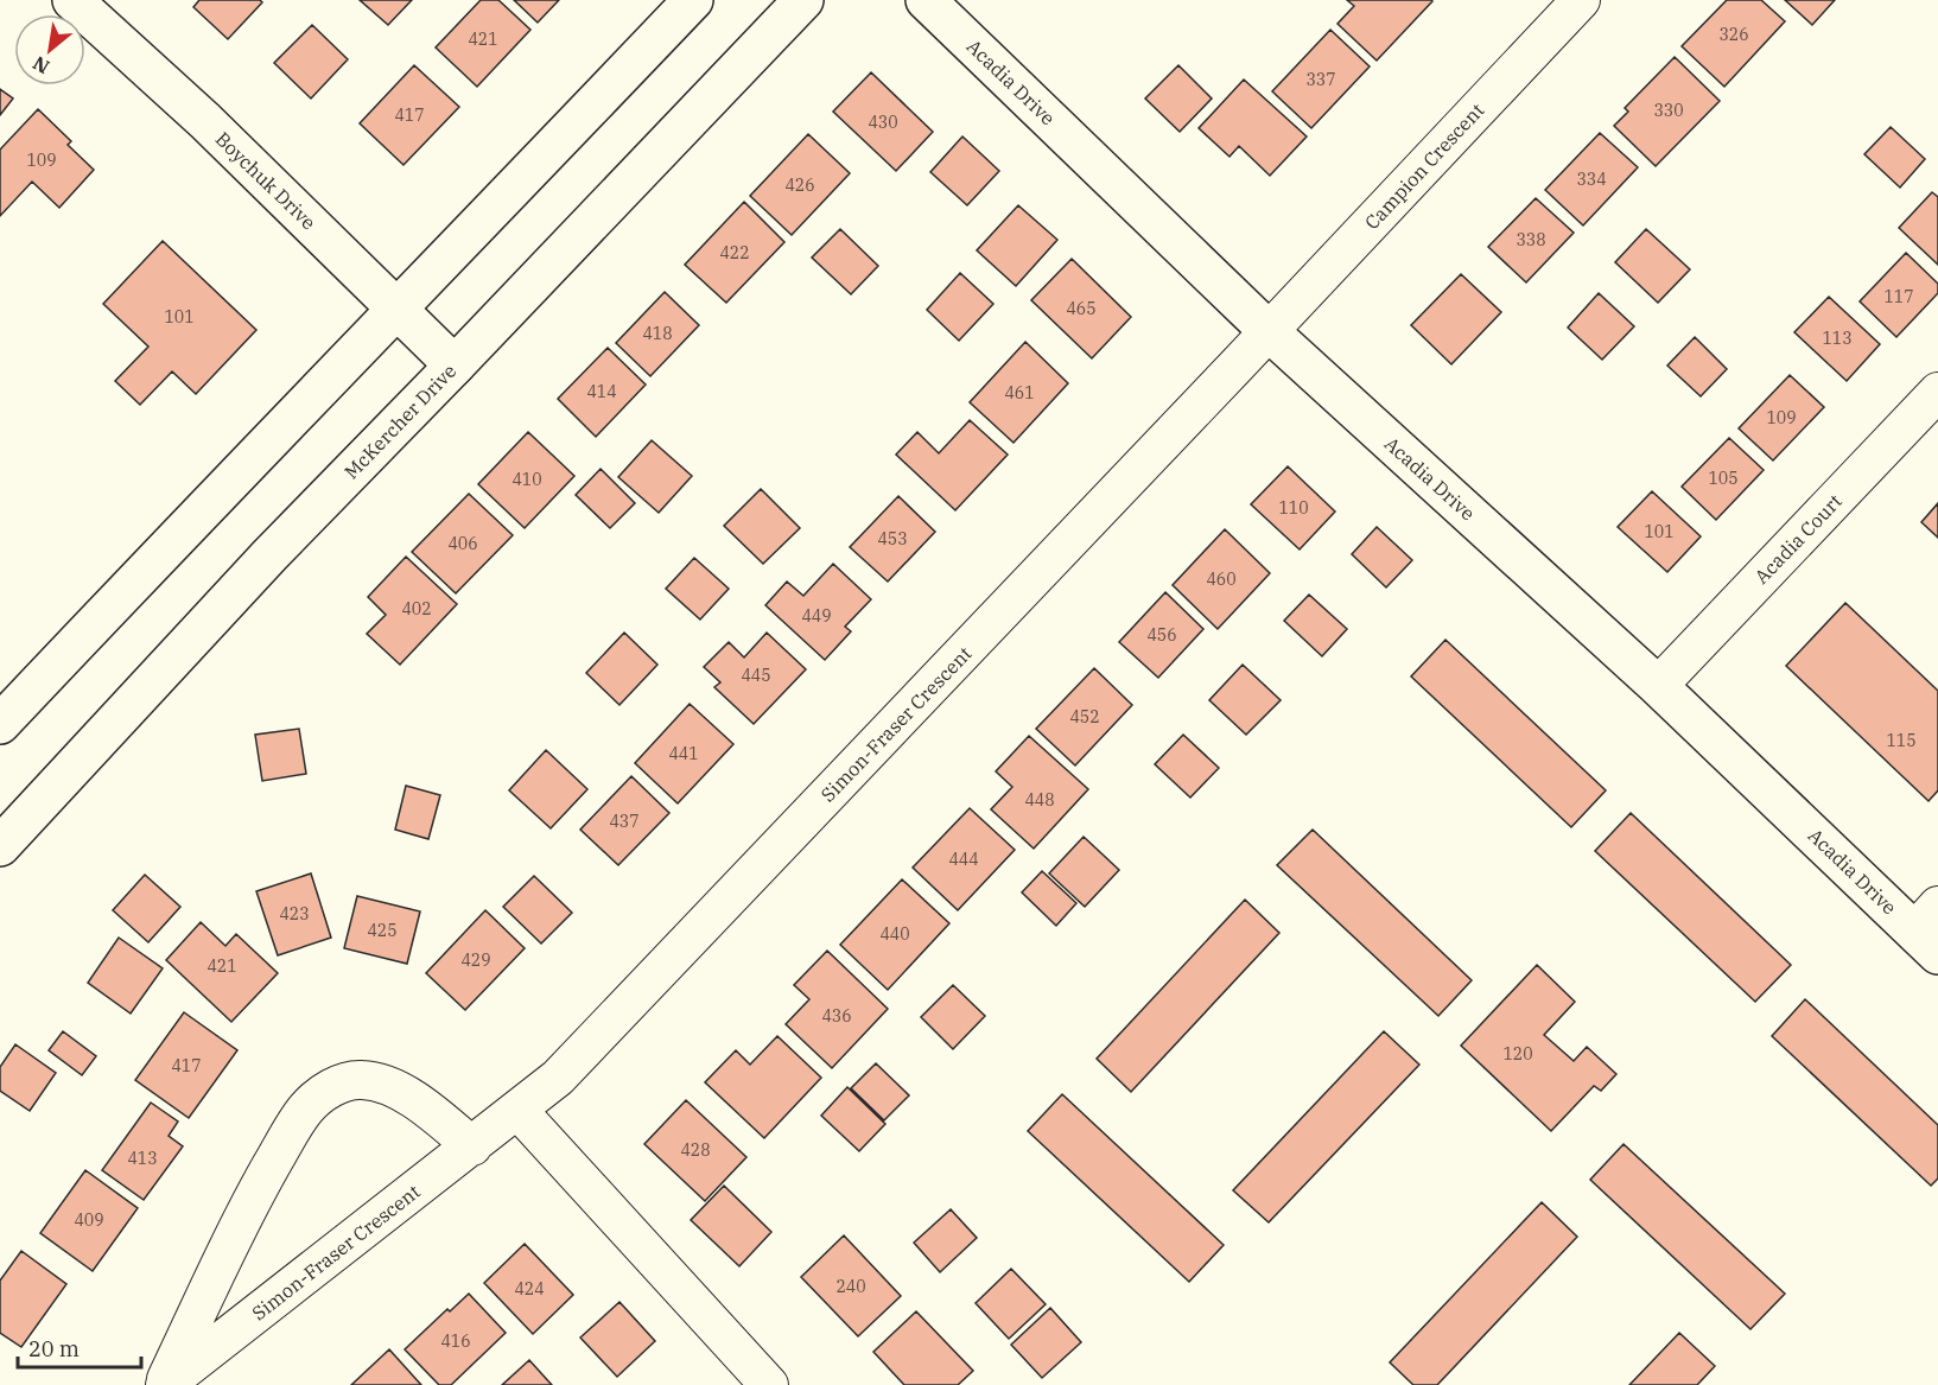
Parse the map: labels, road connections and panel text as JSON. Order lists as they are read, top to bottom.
{
  "streets": {
    "main road": ["Acadia Drive", "Boychuk Drive", "McKercher Drive"],
    "street": ["Campion Crescent", "Acadia Court", "Simon-Fraser Crescent"]
  },
  "crossings": [
    ["Acadia Drive", "Campion Crescent"],
    ["Acadia Drive", "Acadia Court"],
    ["Acadia Drive", "Simon-Fraser Crescent"],
    ["Campion Crescent", "Simon-Fraser Crescent"],
    ["Boychuk Drive", "McKercher Drive"]
  ],
  "house_numbers": [
    "326",
    "421",
    "337",
    "330",
    "417",
    "430",
    "109",
    "334",
    "426",
    "338",
    "422",
    "117",
    "465",
    "101",
    "418",
    "113",
    "414",
    "461",
    "109",
    "105",
    "410",
    "110",
    "101",
    "453",
    "406",
    "460",
    "402",
    "449",
    "456",
    "445",
    "452",
    "115",
    "441",
    "448",
    "437",
    "444",
    "423",
    "425",
    "440",
    "429",
    "421",
    "436",
    "120",
    "417",
    "428",
    "413",
    "409",
    "240",
    "424",
    "416"
  ],
  "scale_bar": "20 m",
  "north": "bottom left"
}
